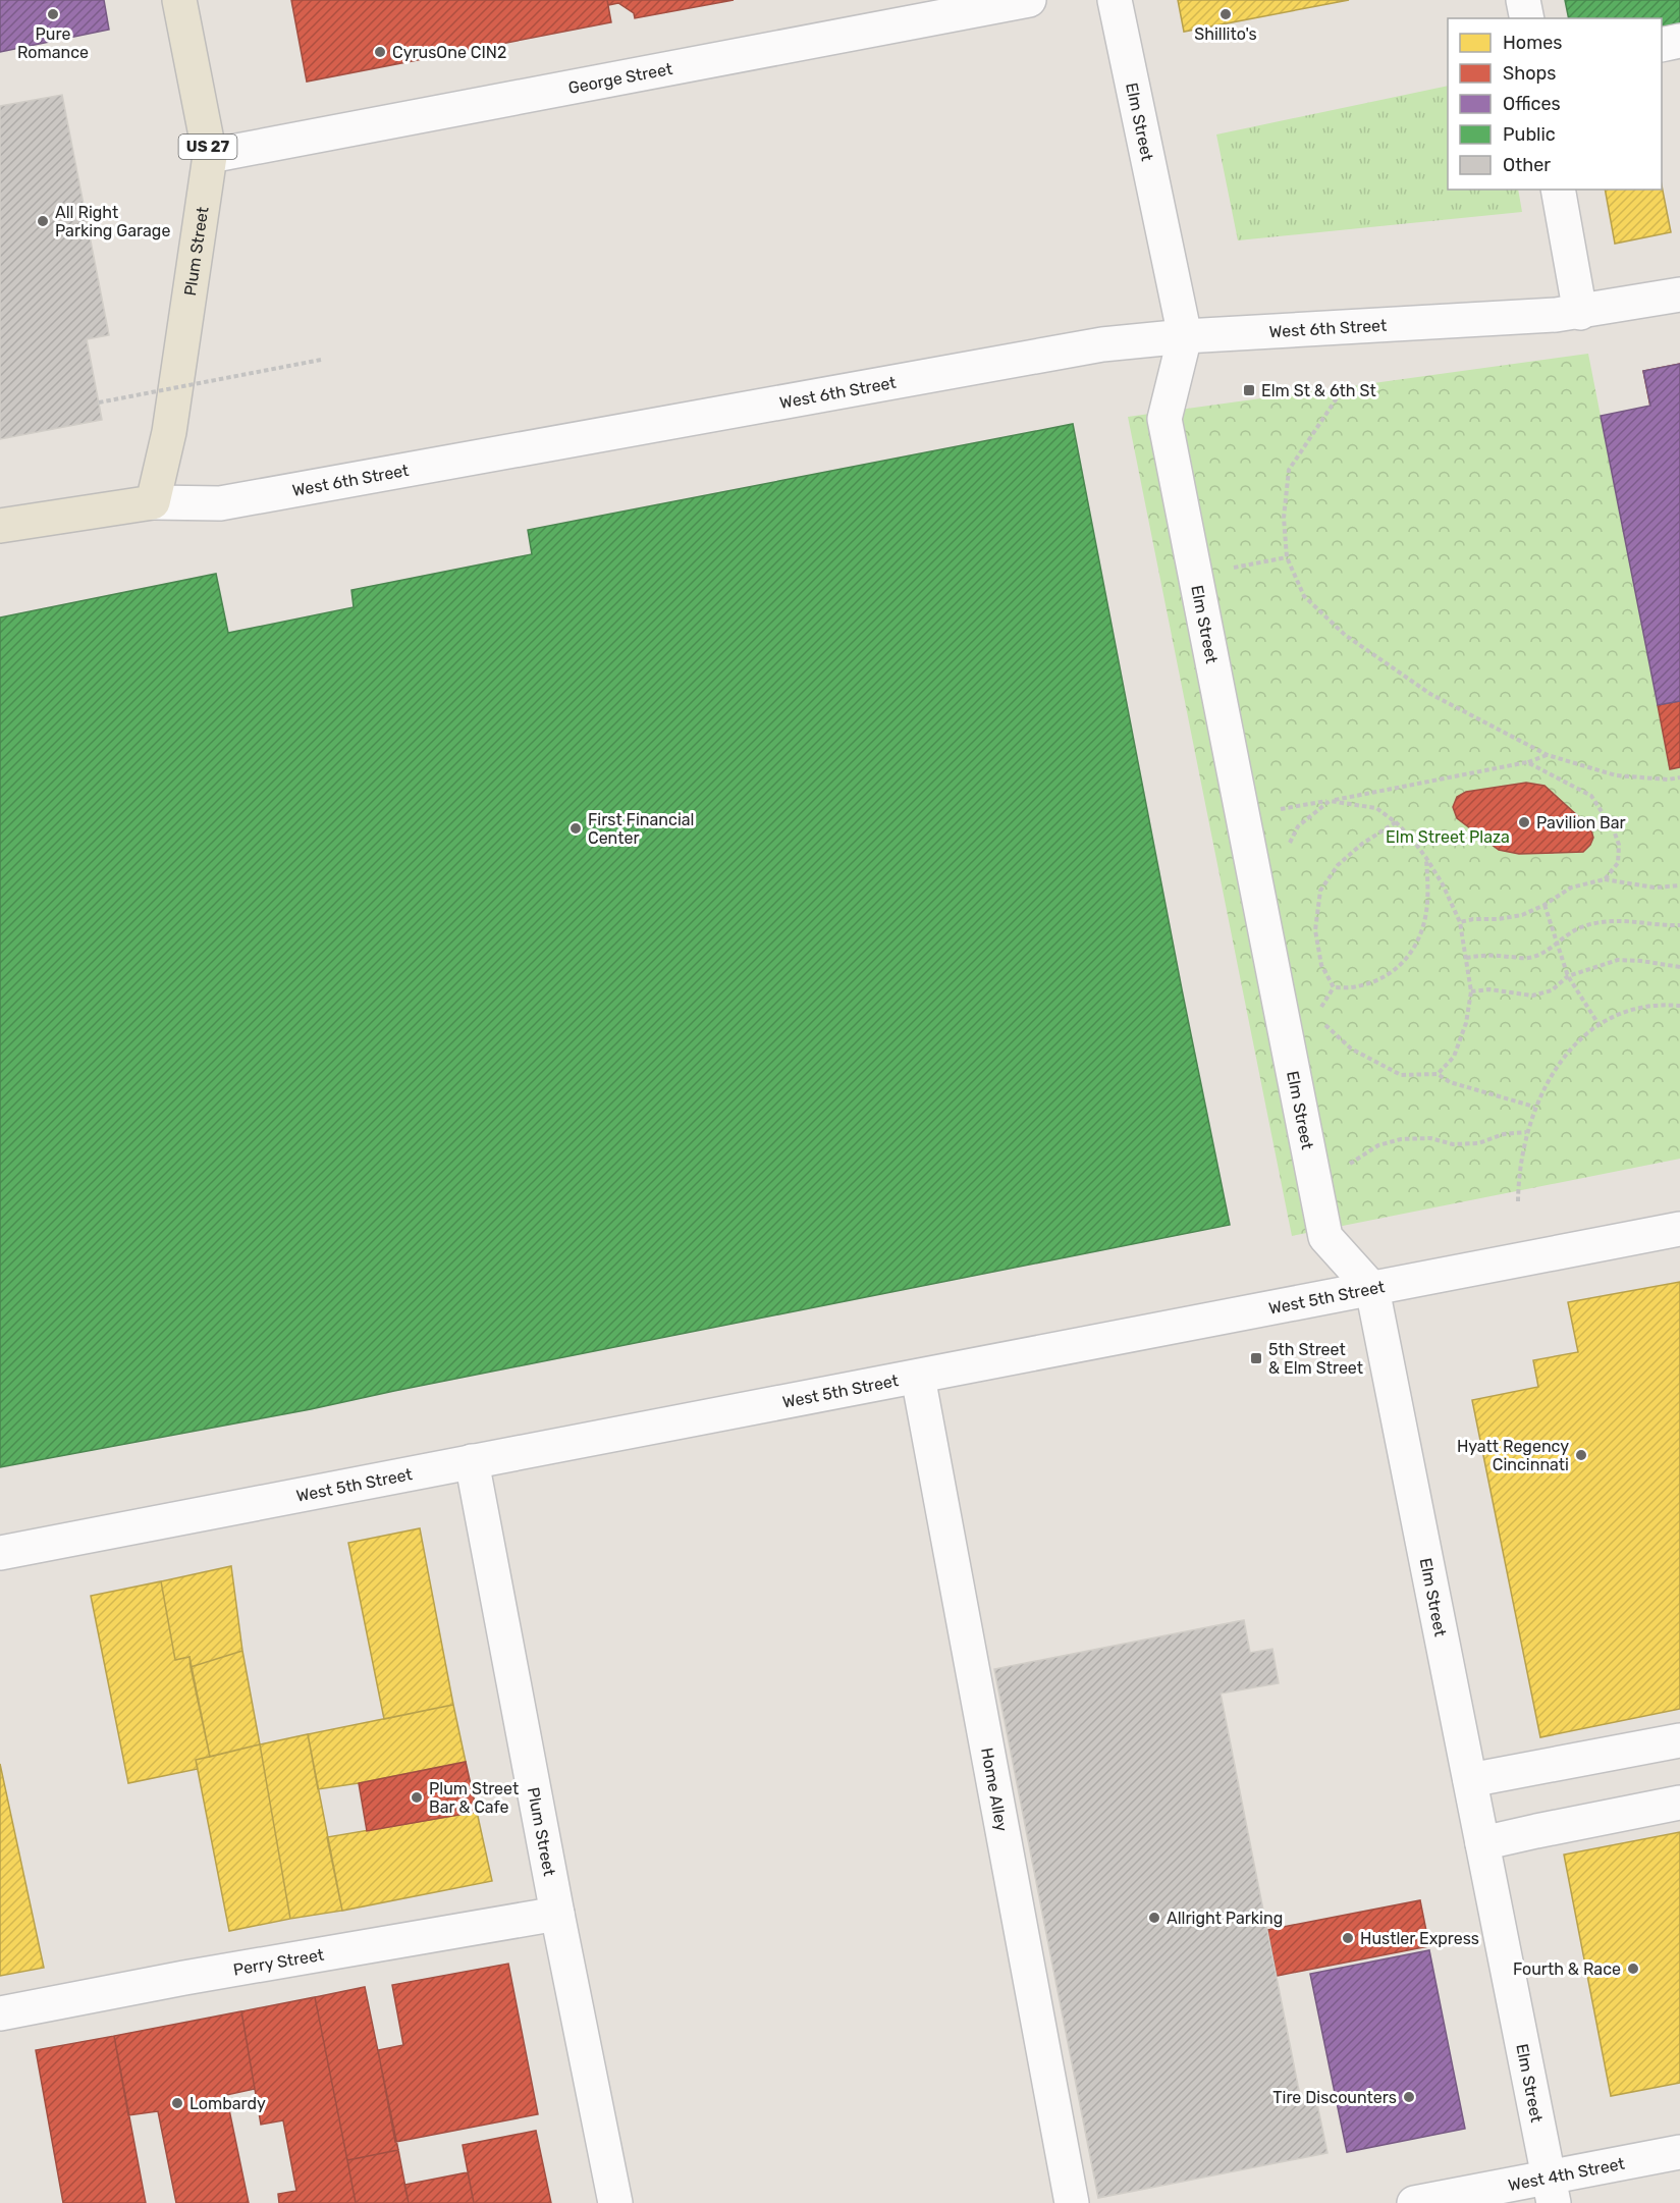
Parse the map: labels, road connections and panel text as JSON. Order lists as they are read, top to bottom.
{
  "streets": {
    "main road": ["US 27", "Plum Street", "West 6th Street"],
    "street": [
      "George Street",
      "Elm Street",
      "West 5th Street",
      "Home Alley",
      "Perry Street",
      "West 4th Street"
    ]
  },
  "crossings": [
    ["George Street", "Plum Street"],
    ["Elm Street", "West 6th Street"],
    ["Elm Street", "West 5th Street"],
    ["Elm Street", "West 4th Street"],
    ["Plum Street", "West 6th Street"],
    ["Plum Street", "West 5th Street"],
    ["Plum Street", "Perry Street"],
    ["West 5th Street", "Home Alley"]
  ],
  "parks": ["Elm Street Plaza"],
  "places": {
    "other": [
      "Pure Romance",
      "Shillito's",
      "CyrusOne CIN2",
      "All Right Parking Garage",
      "Pavilion Bar",
      "First Financial Center",
      "Hyatt Regency Cincinnati",
      "Plum Street Bar & Cafe",
      "Allright Parking",
      "Hustler Express",
      "Fourth & Race",
      "Tire Discounters",
      "Lombardy"
    ],
    "transit": ["Elm St & 6th St", "5th Street & Elm Street"]
  },
  "legend": [
    "Homes",
    "Shops",
    "Offices",
    "Public",
    "Other"
  ]
}
